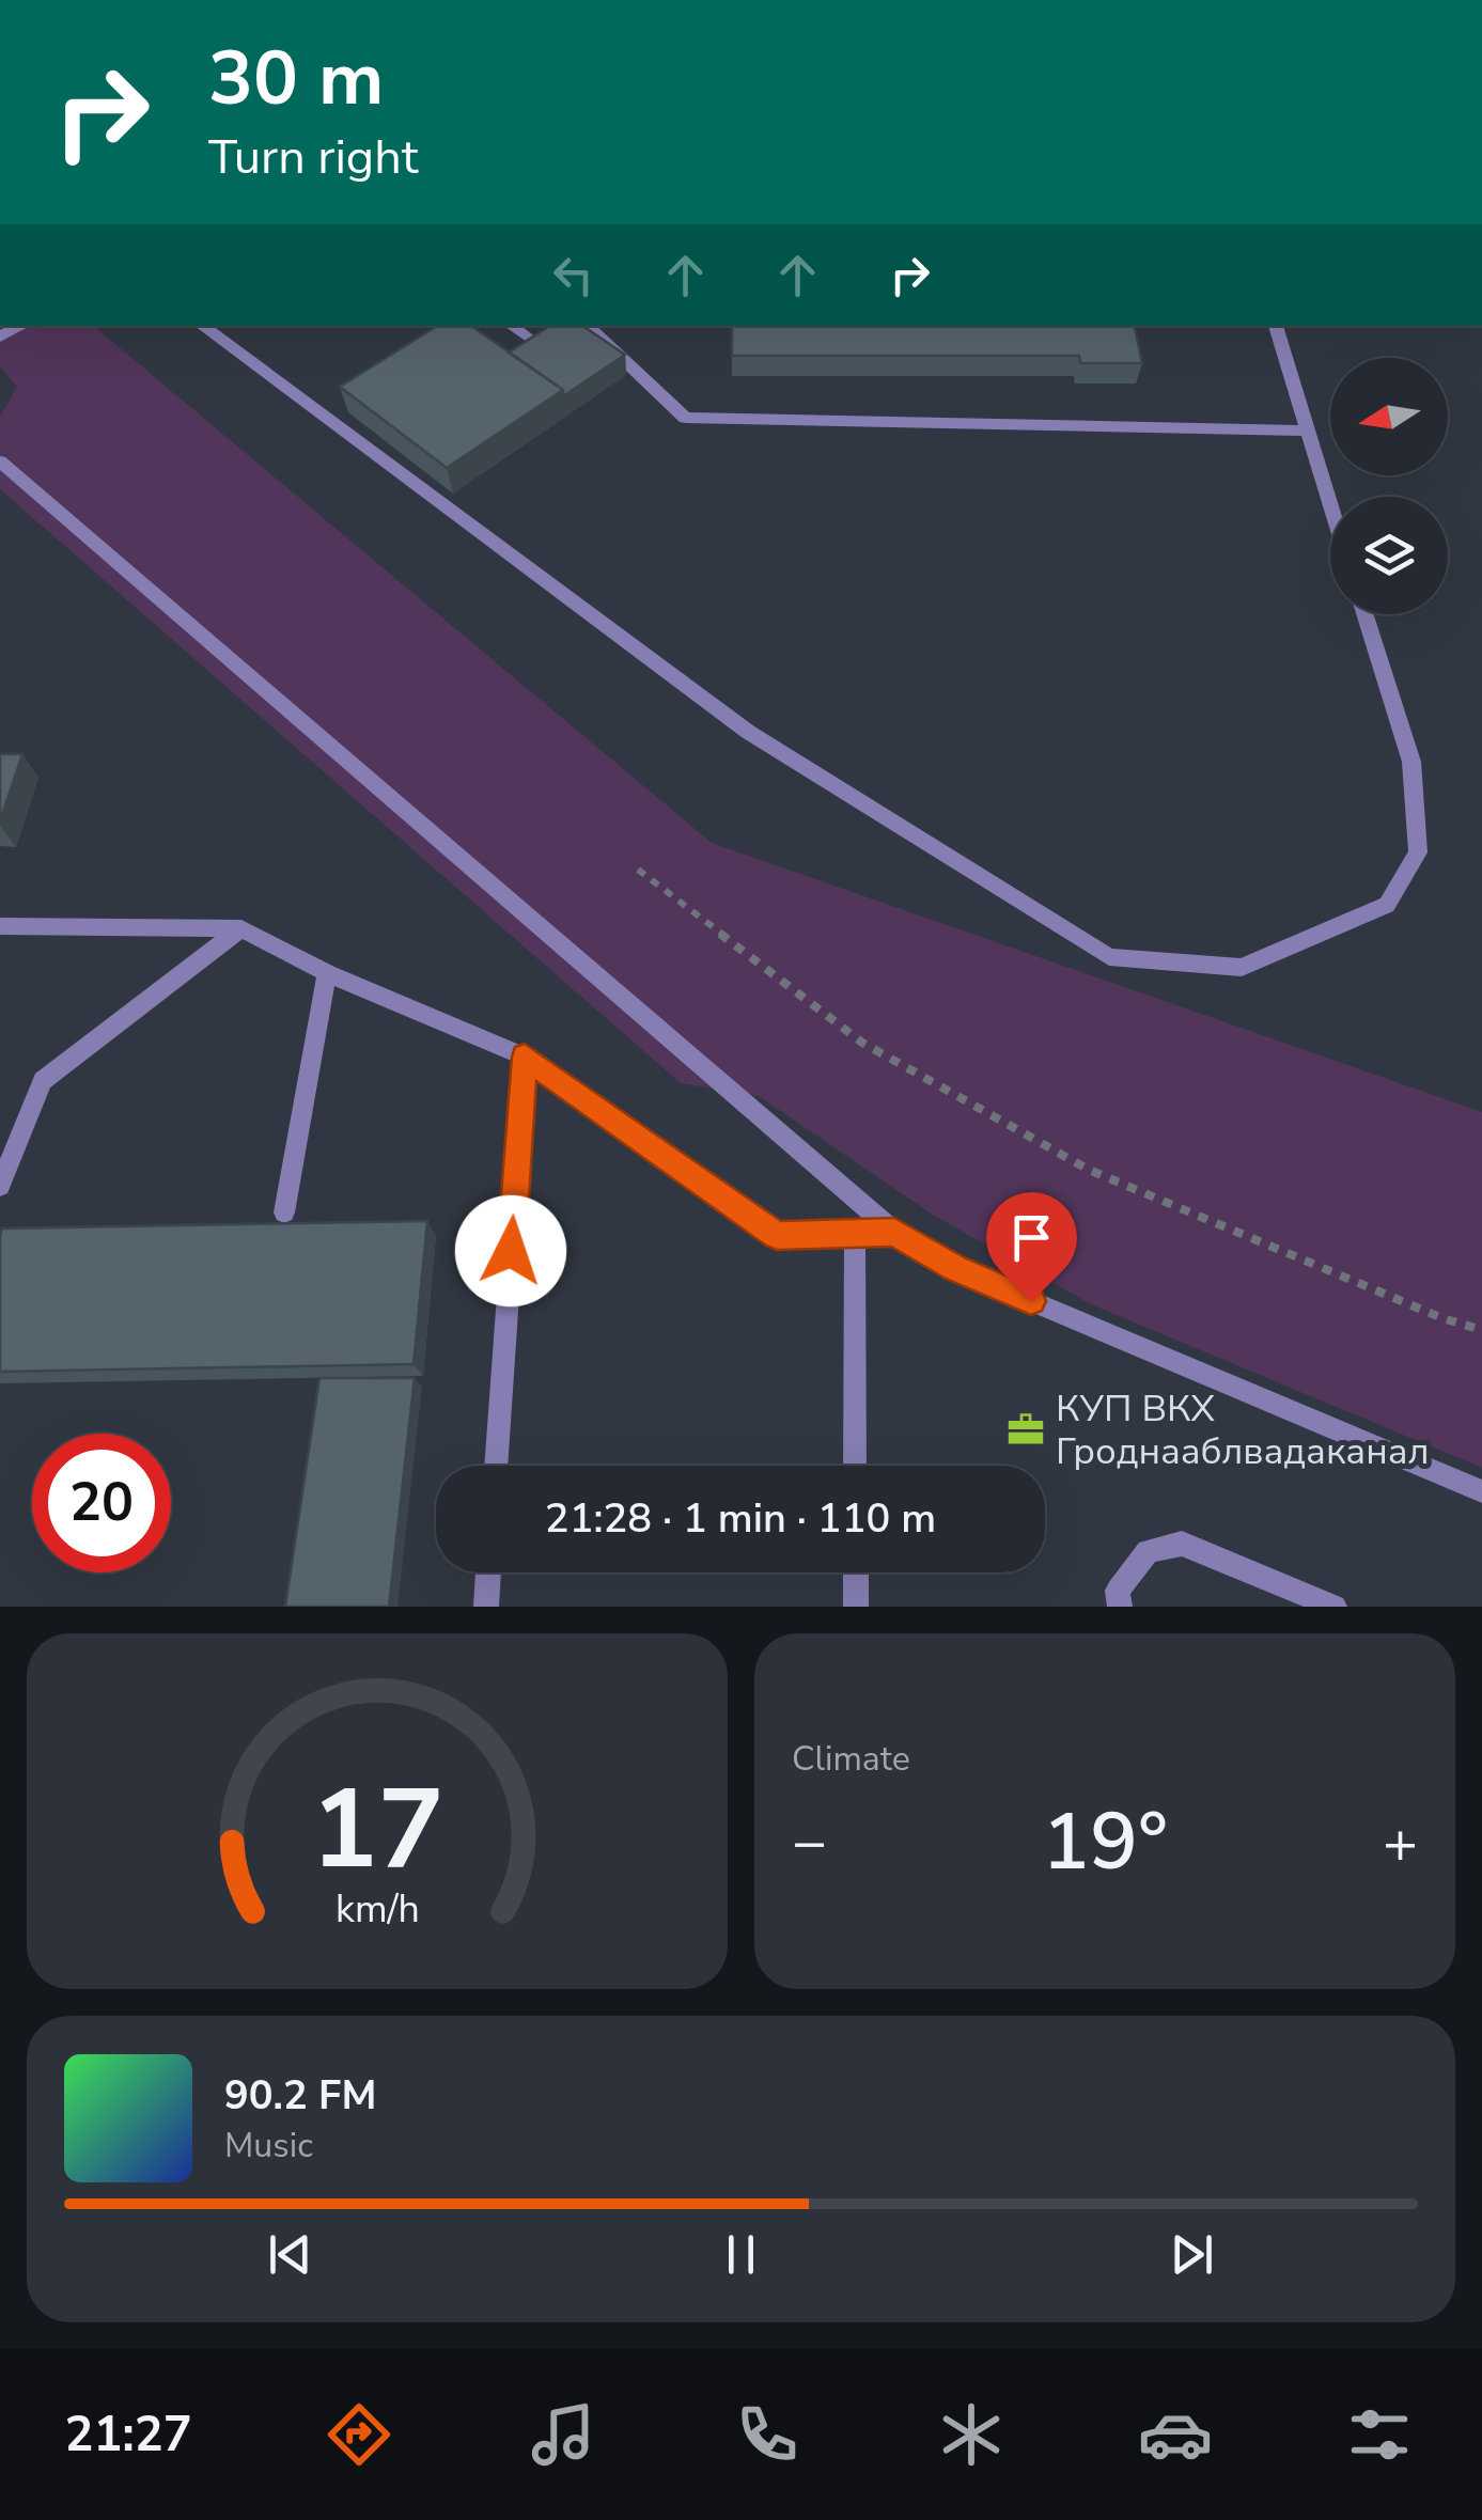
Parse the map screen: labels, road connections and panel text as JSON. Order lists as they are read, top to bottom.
{
  "places": {
    "office": ["КУП ВКХ Гроднааблвадаканал"]
  },
  "north": "left",
  "page": {
    "turn": ["30 m", "Turn right"],
    "limit": "20",
    "trip": "21:28 · 1 min · 110 m",
    "tile": "Climate",
    "heat": ["−", "19°", "+"],
    "song": ["90.2 FM", "Music"],
    "tabs": "21:27",
    "gauge": ["17", "km/h"]
  }
}
